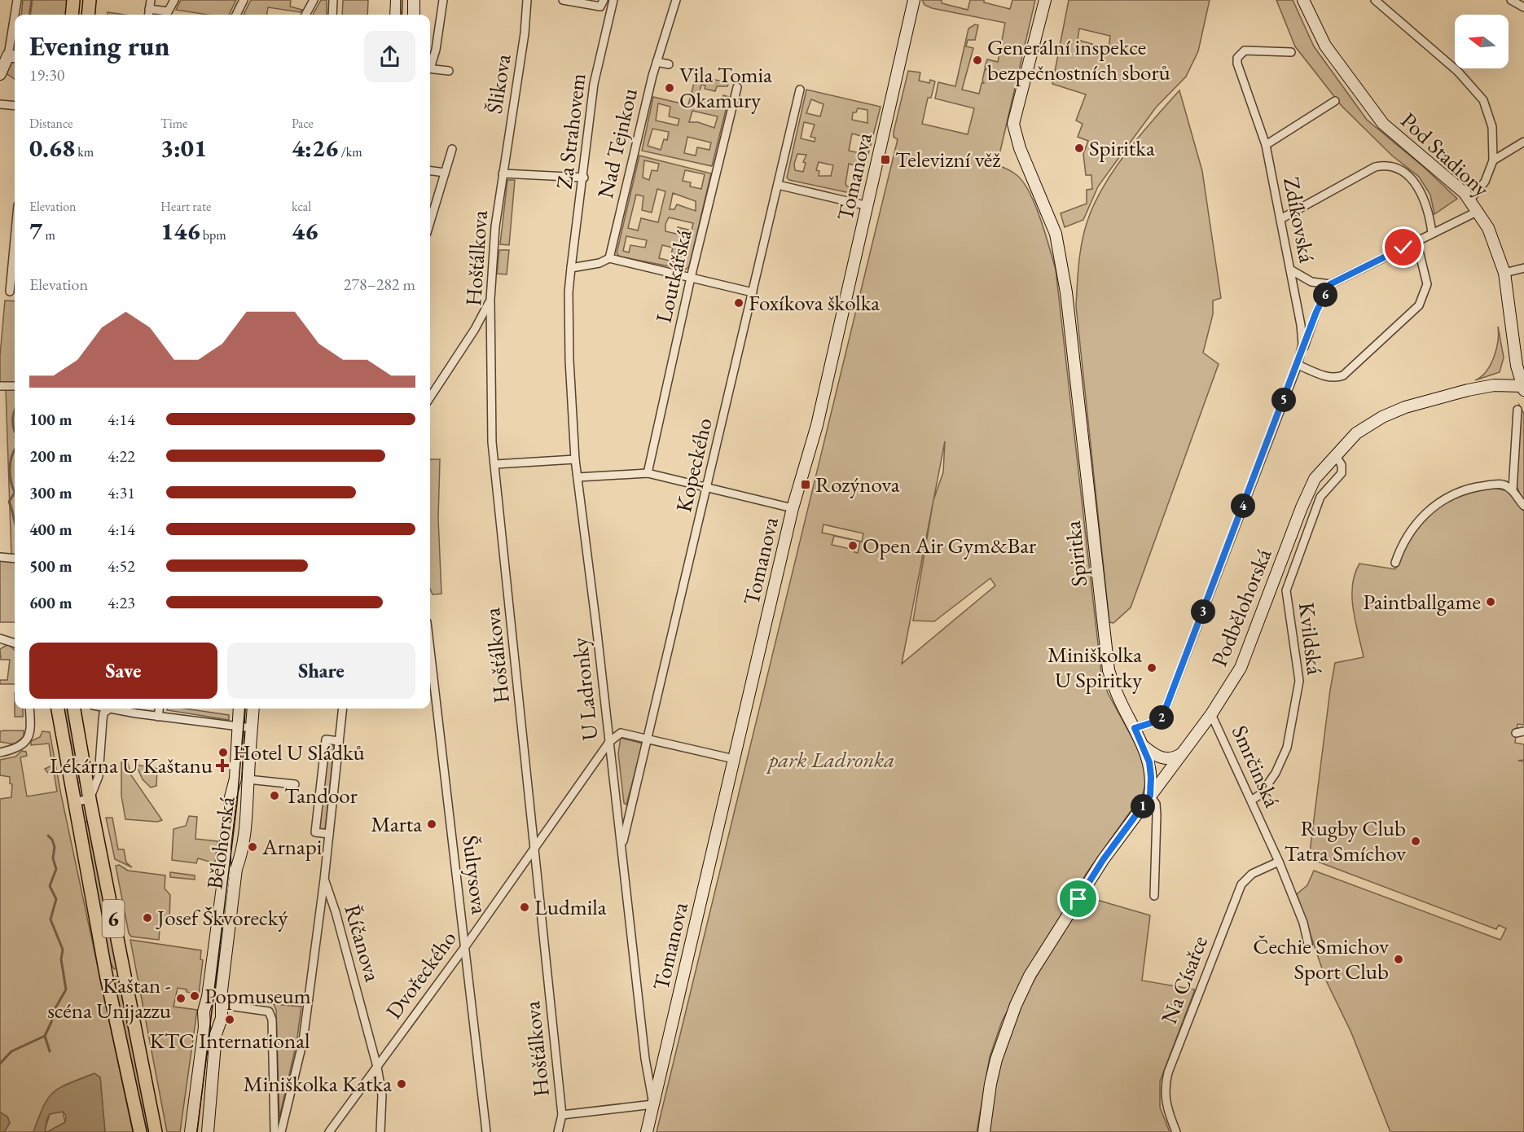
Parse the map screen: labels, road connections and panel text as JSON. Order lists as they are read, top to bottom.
{
  "streets": {
    "main road": ["6"],
    "street": [
      "Šlikova",
      "Za Strahovem",
      "Nad Tejnkou",
      "Pod Stadiony",
      "Tomanova",
      "Zdíkovská",
      "Hošťálkova",
      "Loutkářská",
      "Kopeckého",
      "Spiritka",
      "Podbělohorská",
      "Kvildská",
      "U Ladronky",
      "Smrčinská",
      "Bělohorská",
      "Šultysova",
      "Říčanova",
      "Dvořeckého",
      "Na Císařce"
    ]
  },
  "crossings": [
    ["Šlikova", "Hošťálkova"],
    ["Za Strahovem", "U Ladronky"],
    ["Pod Stadiony", "Podbělohorská"],
    ["Tomanova", "U Ladronky"],
    ["Zdíkovská", "Spiritka"],
    ["Hošťálkova", "Dvořeckého"],
    ["Kopeckého", "U Ladronky"],
    ["Podbělohorská", "Kvildská"],
    ["Podbělohorská", "Smrčinská"],
    ["Kvildská", "Smrčinská"],
    ["U Ladronky", "Dvořeckého"],
    ["Smrčinská", "Na Císařce"],
    ["Šultysova", "Dvořeckého"],
    ["Říčanova", "Dvořeckého"]
  ],
  "parks": ["park Ladronka"],
  "places": {
    "other": [
      "Generální inspekce bezpečnostních sborů",
      "Vila Tomia Okamury",
      "Spiritka",
      "Foxíkova školka",
      "Open Air Gym&Bar",
      "Paintballgame",
      "Miniškolka U Spiritky",
      "Hotel U Sládků",
      "Tandoor",
      "Marta",
      "Rugby Club Tatra Smíchov",
      "Arnapi",
      "Ludmila",
      "Josef Škvorecký",
      "Čechie Smichov Sport Club",
      "Popmuseum",
      "Kaštan - scéna Unijazzu",
      "KTC International",
      "Miniškolka Katka"
    ],
    "transit": ["Televizní věž", "Rozýnova"],
    "health": ["Lékárna U Kaštanu"]
  },
  "north": "left",
  "page": {
    "heading": ["Evening run", "19:30"],
    "stats": [
      ["Distance", "0.68 km"],
      ["Time", "3:01"],
      ["Pace", "4:26 /km"],
      ["Elevation", "7 m"],
      ["Heart rate", "146 bpm"],
      ["kcal", "46"]
    ],
    "chart": ["Elevation", "278–282 m"],
    "pins": [
      "6",
      "5",
      "4",
      "3",
      "2",
      "1"
    ],
    "list": [
      {
        "name": "100 m",
        "note": "4:14"
      },
      {
        "name": "200 m",
        "note": "4:22"
      },
      {
        "name": "300 m",
        "note": "4:31"
      },
      {
        "name": "400 m",
        "note": "4:14"
      },
      {
        "name": "500 m",
        "note": "4:52"
      },
      {
        "name": "600 m",
        "note": "4:23"
      }
    ],
    "buttons": ["Save", "Share"]
  }
}
